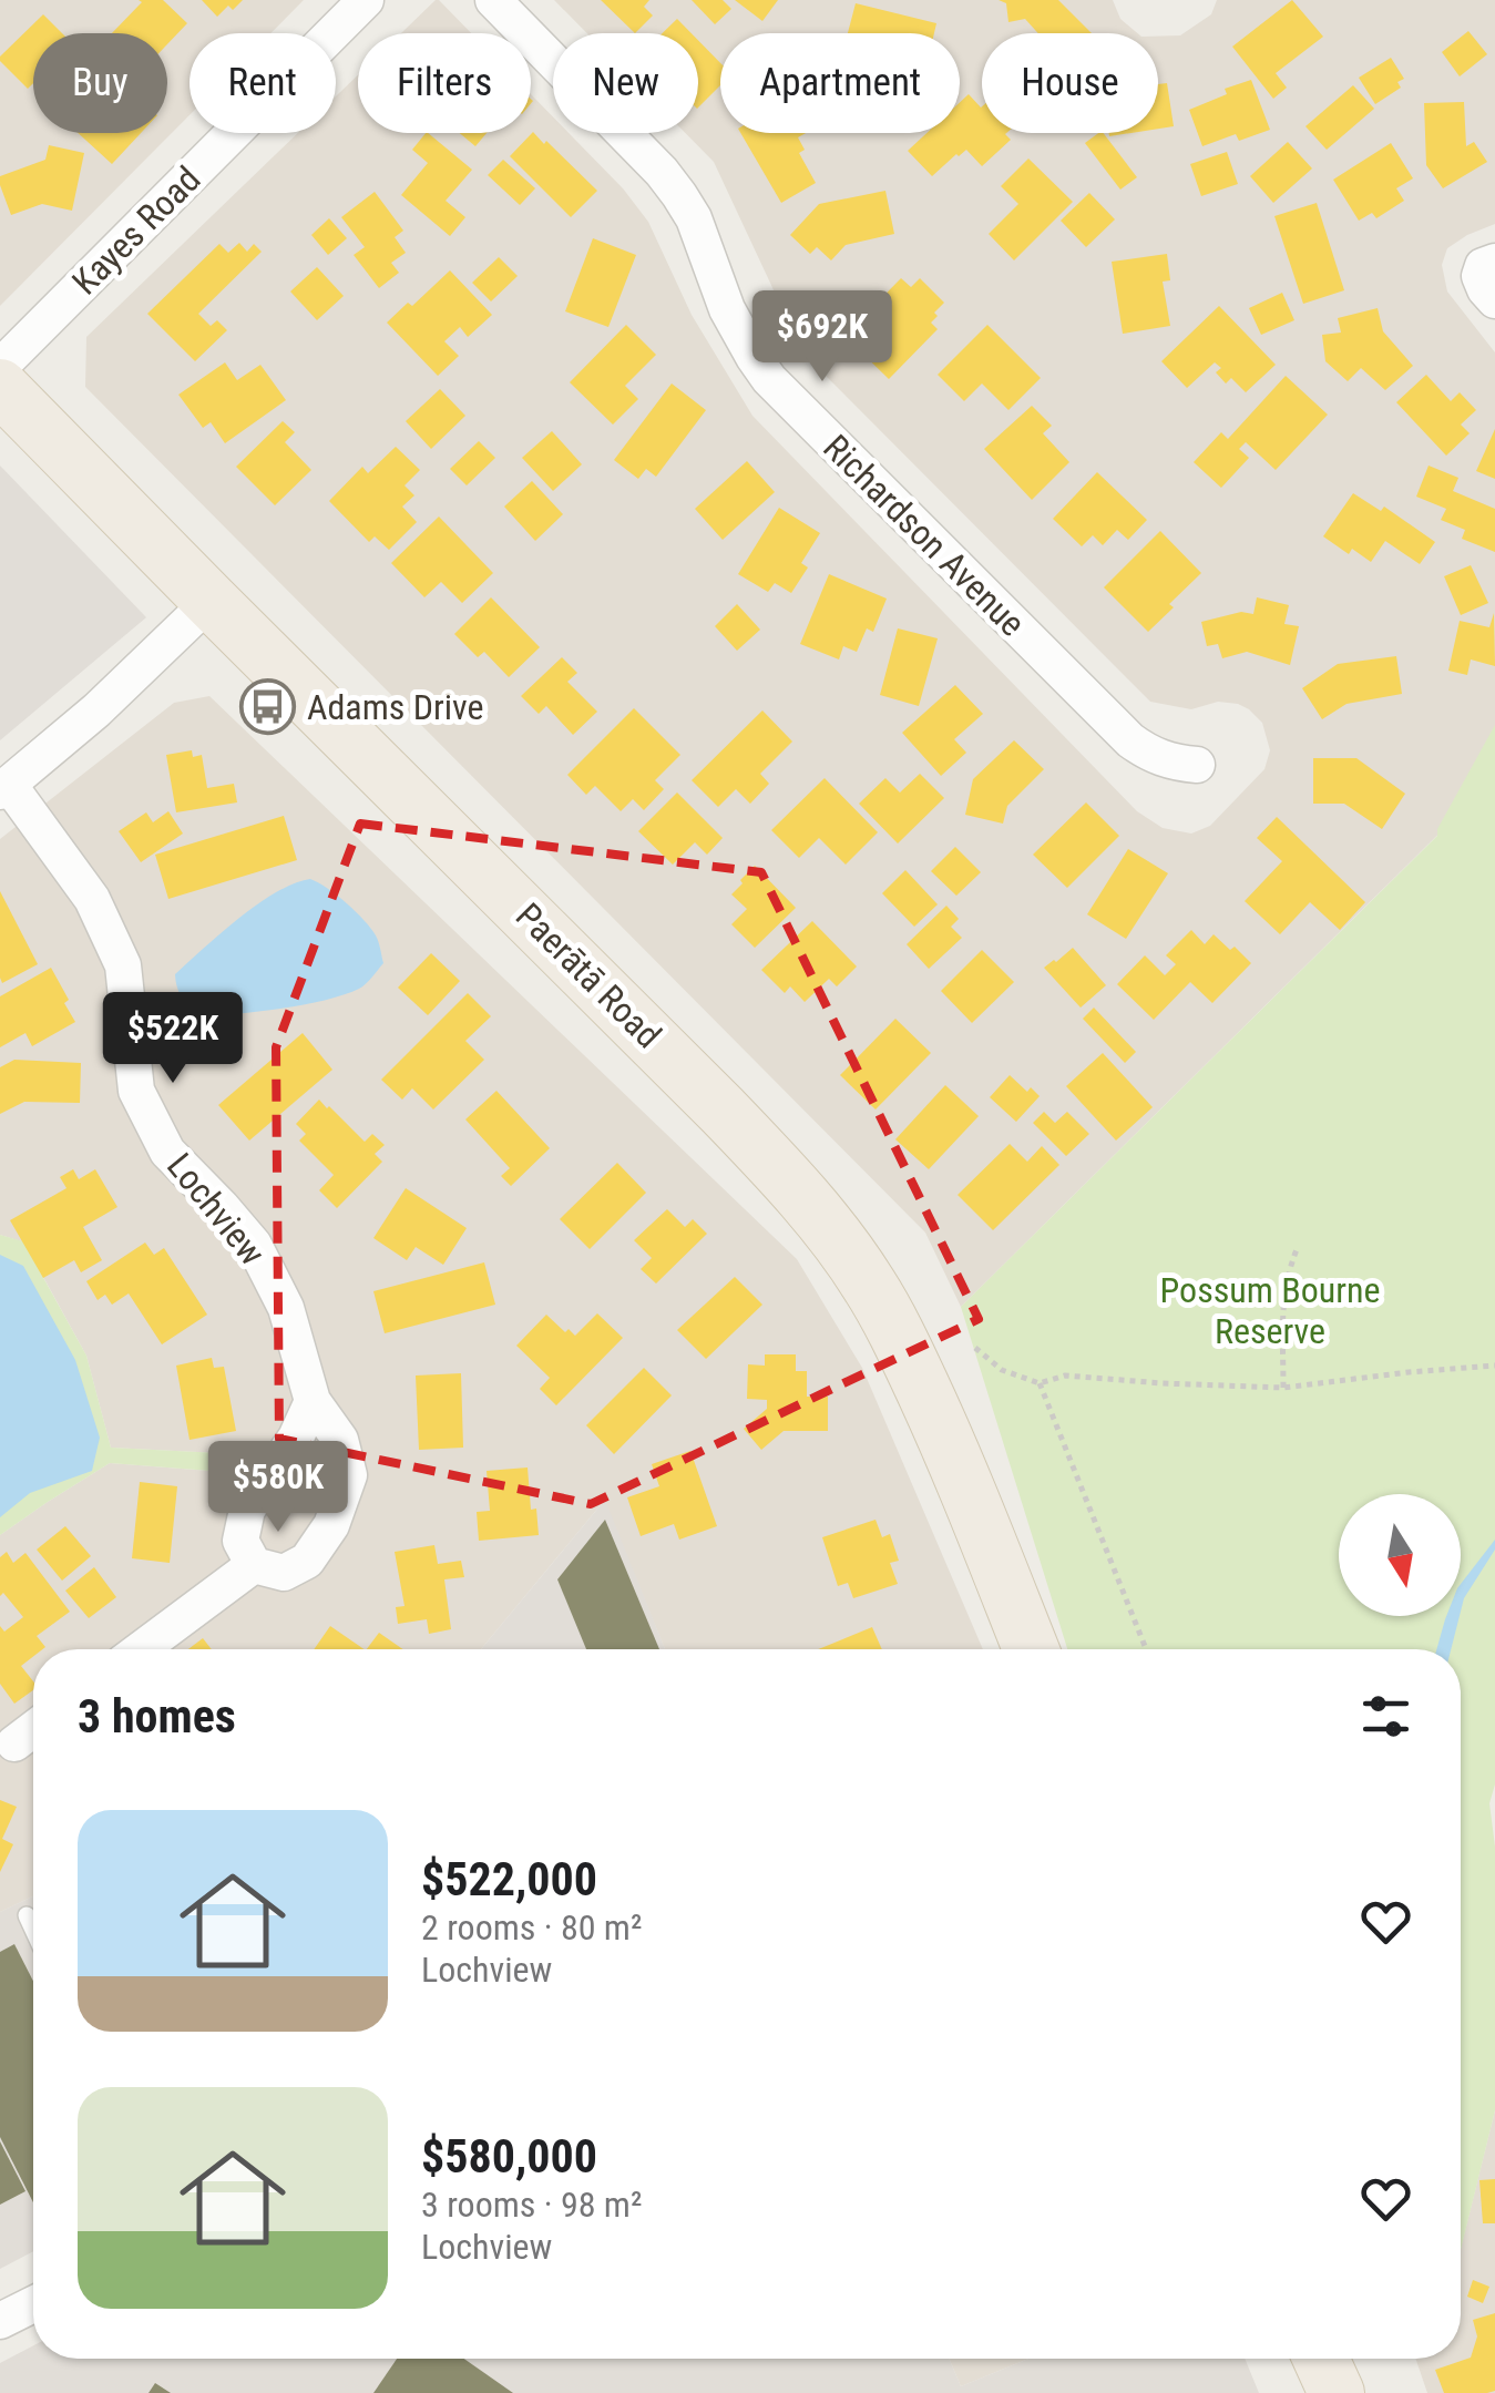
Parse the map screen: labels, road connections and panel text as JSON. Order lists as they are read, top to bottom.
{
  "streets": {
    "main road": ["Paerātā Road"],
    "street": ["Kayes Road", "Richardson Avenue", "Lochview"]
  },
  "parks": ["Possum Bourne Reserve"],
  "places": {
    "bus stop": ["Adams Drive"]
  },
  "north": "bottom",
  "page": {
    "chip": [
      "Buy",
      "Rent",
      "Filters",
      "New",
      "Apartment",
      "House"
    ],
    "price": ["$692K", "$522K", "$580K"],
    "heading": "3 homes",
    "list": [
      {
        "name": "$522,000",
        "note": "2 rooms · 80 m² · Lochview"
      },
      {
        "name": "$580,000",
        "note": "3 rooms · 98 m² · Lochview"
      }
    ]
  }
}
